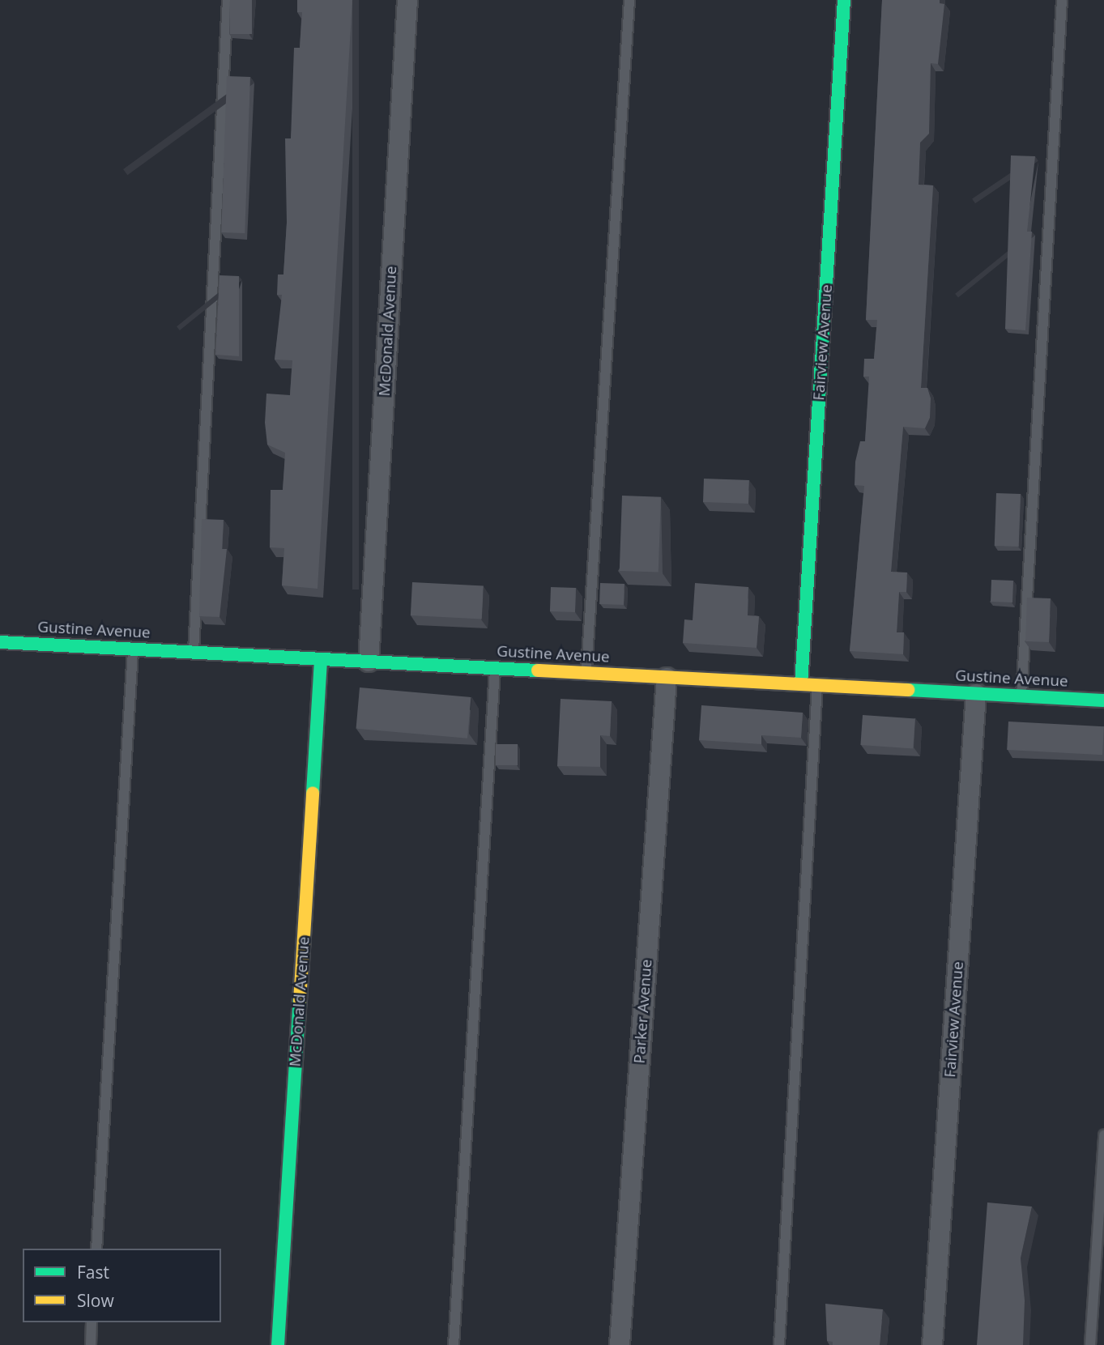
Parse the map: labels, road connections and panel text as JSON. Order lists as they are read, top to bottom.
{
  "streets": {
    "street": [
      "McDonald Avenue",
      "Fairview Avenue",
      "Gustine Avenue",
      "Parker Avenue"
    ]
  },
  "crossings": [
    ["McDonald Avenue", "Gustine Avenue"],
    ["Fairview Avenue", "Gustine Avenue"],
    ["Gustine Avenue", "Parker Avenue"]
  ],
  "legend": ["Fast", "Slow"]
}
